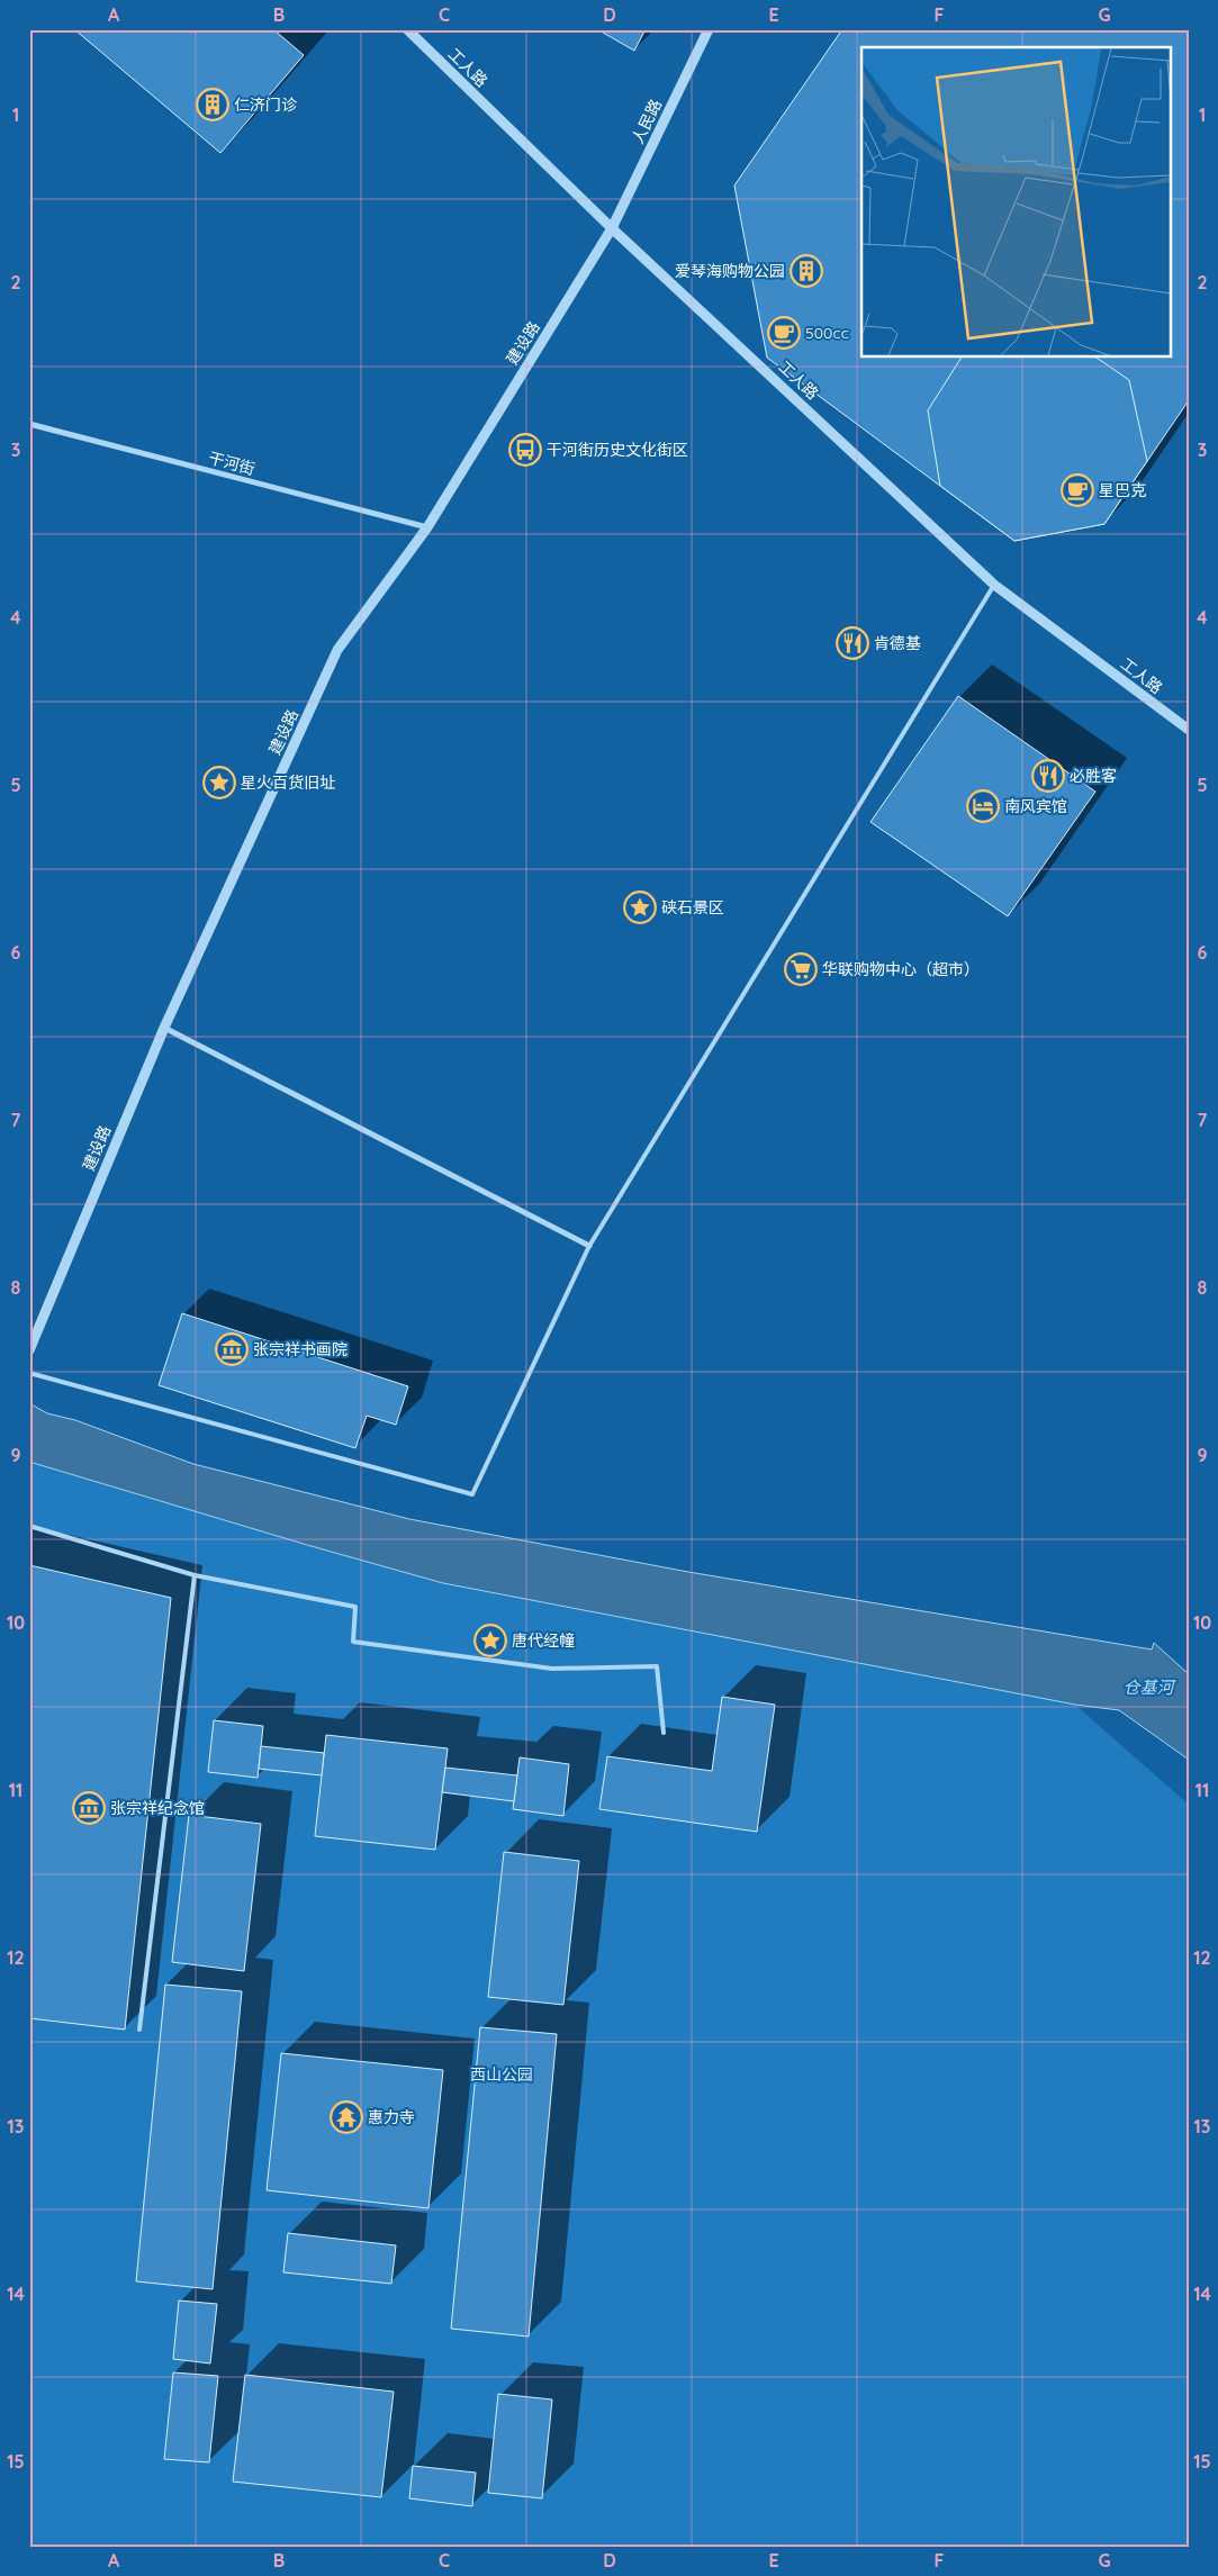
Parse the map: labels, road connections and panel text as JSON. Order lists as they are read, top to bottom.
{
  "streets": {
    "street": [
      "工人路",
      "人民路",
      "建设路",
      "干河街"
    ]
  },
  "crossings": [
    ["工人路", "人民路"],
    ["工人路", "建设路"],
    ["人民路", "建设路"],
    ["建设路", "干河街"]
  ],
  "water": ["仓基河"],
  "parks": ["西山公园"],
  "places": {
    "building": ["仁济门诊", "爱琴海购物公园"],
    "cafe": ["500cc", "星巴克"],
    "bus stop": ["干河街历史文化街区"],
    "restaurant": ["肯德基", "必胜客"],
    "place": ["星火百货旧址", "硖石景区", "唐代经幢"],
    "hotel": ["南风宾馆"],
    "supermarket": ["华联购物中心（超市）"],
    "museum": ["张宗祥书画院", "张宗祥纪念馆"],
    "temple": ["惠力寺"]
  },
  "grid": {
    "columns": [
      "A",
      "B",
      "C",
      "D",
      "E",
      "F",
      "G"
    ],
    "rows": [
      "1",
      "2",
      "3",
      "4",
      "5",
      "6",
      "7",
      "8",
      "9",
      "10",
      "11",
      "12",
      "13",
      "14",
      "15"
    ]
  }
}
